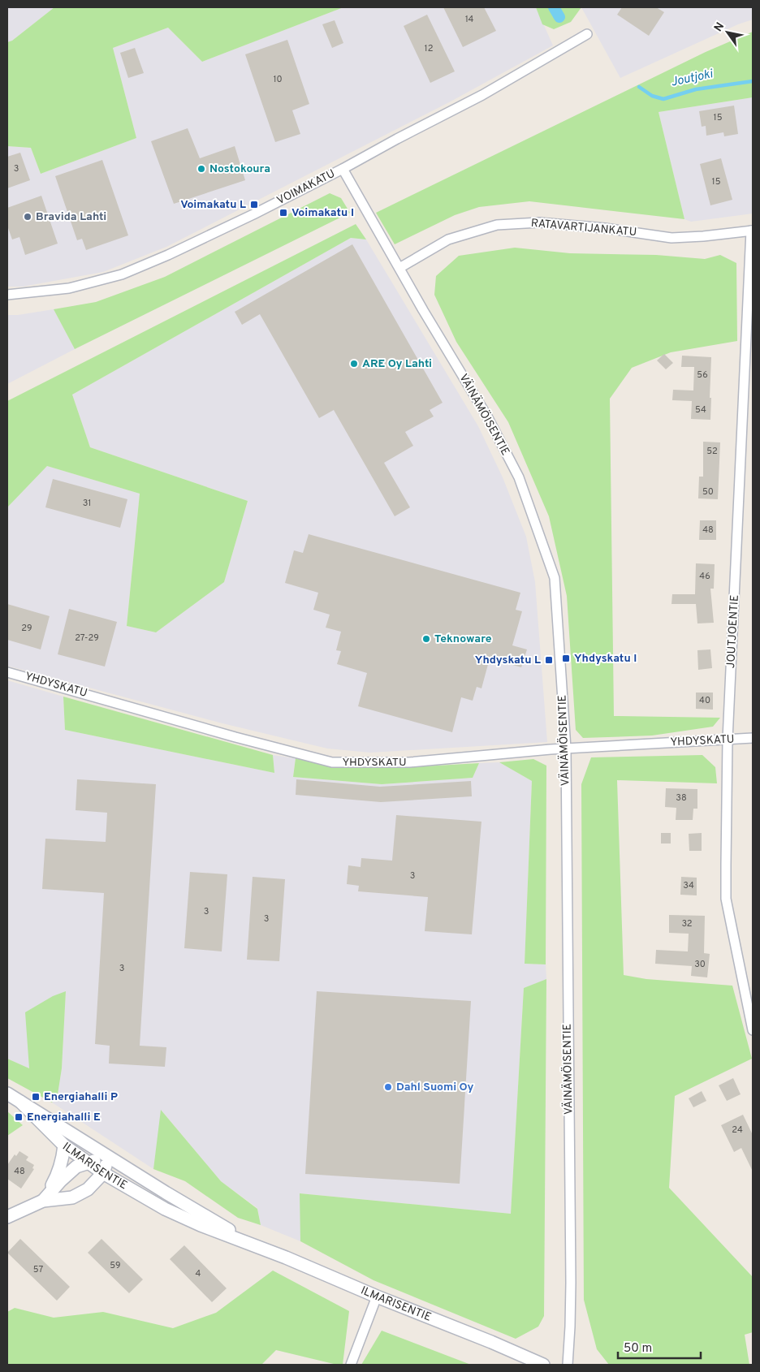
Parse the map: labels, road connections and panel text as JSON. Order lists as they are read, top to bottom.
{
  "streets": {
    "street": [
      "VOIMAKATU",
      "RATAVARTIJANKATU",
      "VÄINÄMÖISENTIE",
      "JOUTJOENTIE",
      "YHDYSKATU",
      "ILMARISENTIE"
    ]
  },
  "crossings": [
    ["VOIMAKATU", "VÄINÄMÖISENTIE"],
    ["RATAVARTIJANKATU", "VÄINÄMÖISENTIE"],
    ["RATAVARTIJANKATU", "JOUTJOENTIE"],
    ["VÄINÄMÖISENTIE", "YHDYSKATU"],
    ["JOUTJOENTIE", "YHDYSKATU"]
  ],
  "water": ["Joutjoki"],
  "places": {
    "other": [
      "Nostokoura",
      "Bravida Lahti",
      "ARE Oy Lahti",
      "Teknoware",
      "Dahl Suomi Oy"
    ],
    "transit": [
      "Voimakatu L",
      "Voimakatu I",
      "Yhdyskatu I",
      "Yhdyskatu L",
      "Energiahalli P",
      "Energiahalli E"
    ]
  },
  "house_numbers": [
    "14",
    "12",
    "10",
    "15",
    "3",
    "15",
    "56",
    "54",
    "52",
    "50",
    "31",
    "48",
    "46",
    "29",
    "27-29",
    "40",
    "38",
    "3",
    "34",
    "3",
    "3",
    "32",
    "30",
    "3",
    "24",
    "48",
    "59",
    "57",
    "4"
  ],
  "scale_bar": "50 m",
  "north": "top left"
}
